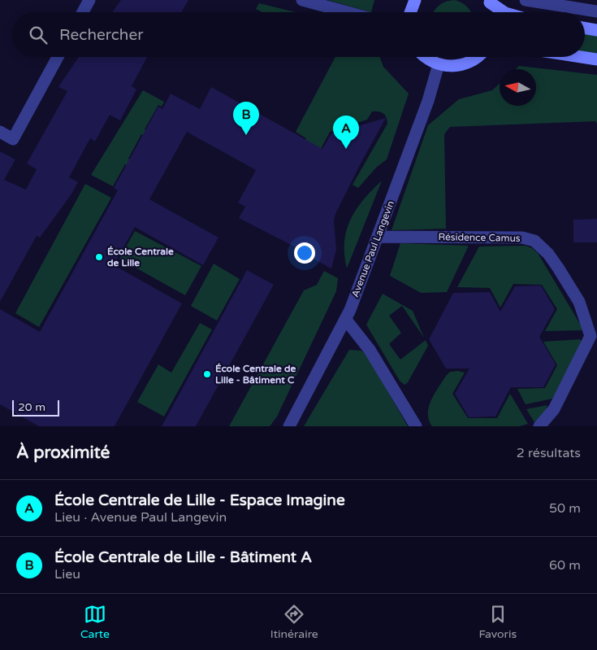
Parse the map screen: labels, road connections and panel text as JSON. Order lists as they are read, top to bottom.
{
  "streets": {
    "street": ["Résidence Camus", "Avenue Paul Langevin"]
  },
  "crossings": [
    ["Résidence Camus", "Avenue Paul Langevin"]
  ],
  "places": ["École Centrale de Lille", "École Centrale de Lille - Bâtiment C"],
  "scale_bar": "20 m",
  "north": "left",
  "page": {
    "search": "Rechercher",
    "pins": ["B", "A"],
    "scale": "20 m",
    "heading": ["À proximité", "2 résultats"],
    "list": [
      {
        "mark": "A",
        "name": "École Centrale de Lille - Espace Imagine",
        "note": "Lieu · Avenue Paul Langevin",
        "value": "50 m"
      },
      {
        "mark": "B",
        "name": "École Centrale de Lille - Bâtiment A",
        "note": "Lieu",
        "value": "60 m"
      }
    ],
    "nav": ["Carte", "Itinéraire", "Favoris"]
  }
}
